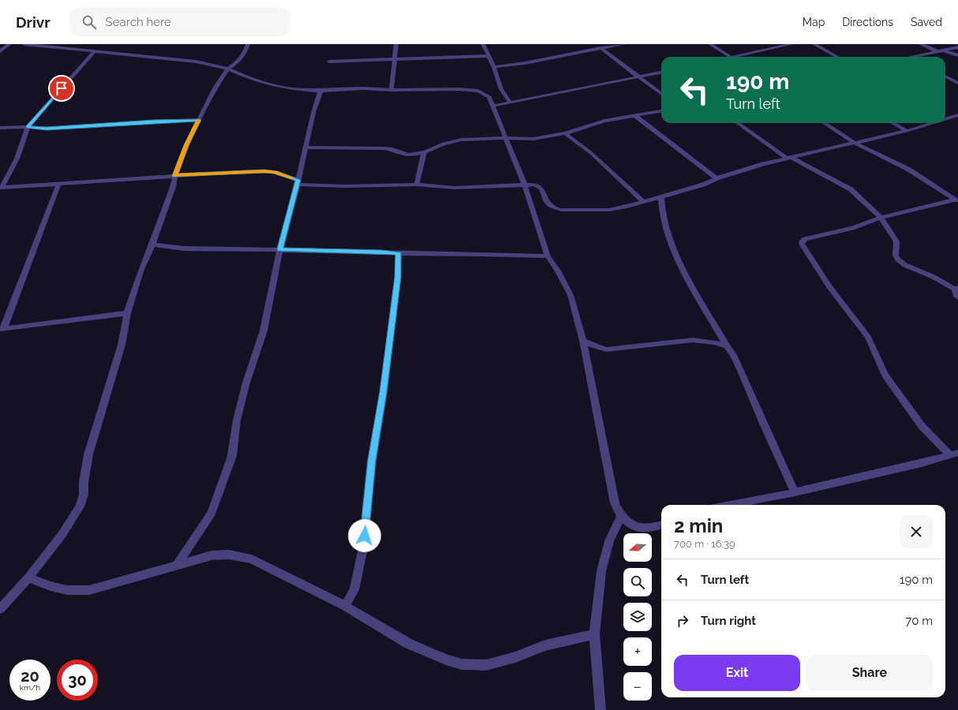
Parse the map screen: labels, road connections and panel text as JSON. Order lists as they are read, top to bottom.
{
  "north": "left",
  "page": {
    "header": "Drivr",
    "search": "Search here",
    "nav": ["Map", "Directions", "Saved"],
    "turn": ["190 m", "Turn left"],
    "heading": ["2 min", "700 m · 16:39"],
    "map_buttons": ["+", "−"],
    "list": [
      {
        "name": "Turn left",
        "value": "190 m"
      },
      {
        "name": "Turn right",
        "value": "70 m"
      }
    ],
    "buttons": ["Exit", "Share"],
    "speed": "20 km/h",
    "limit": "30"
  }
}
